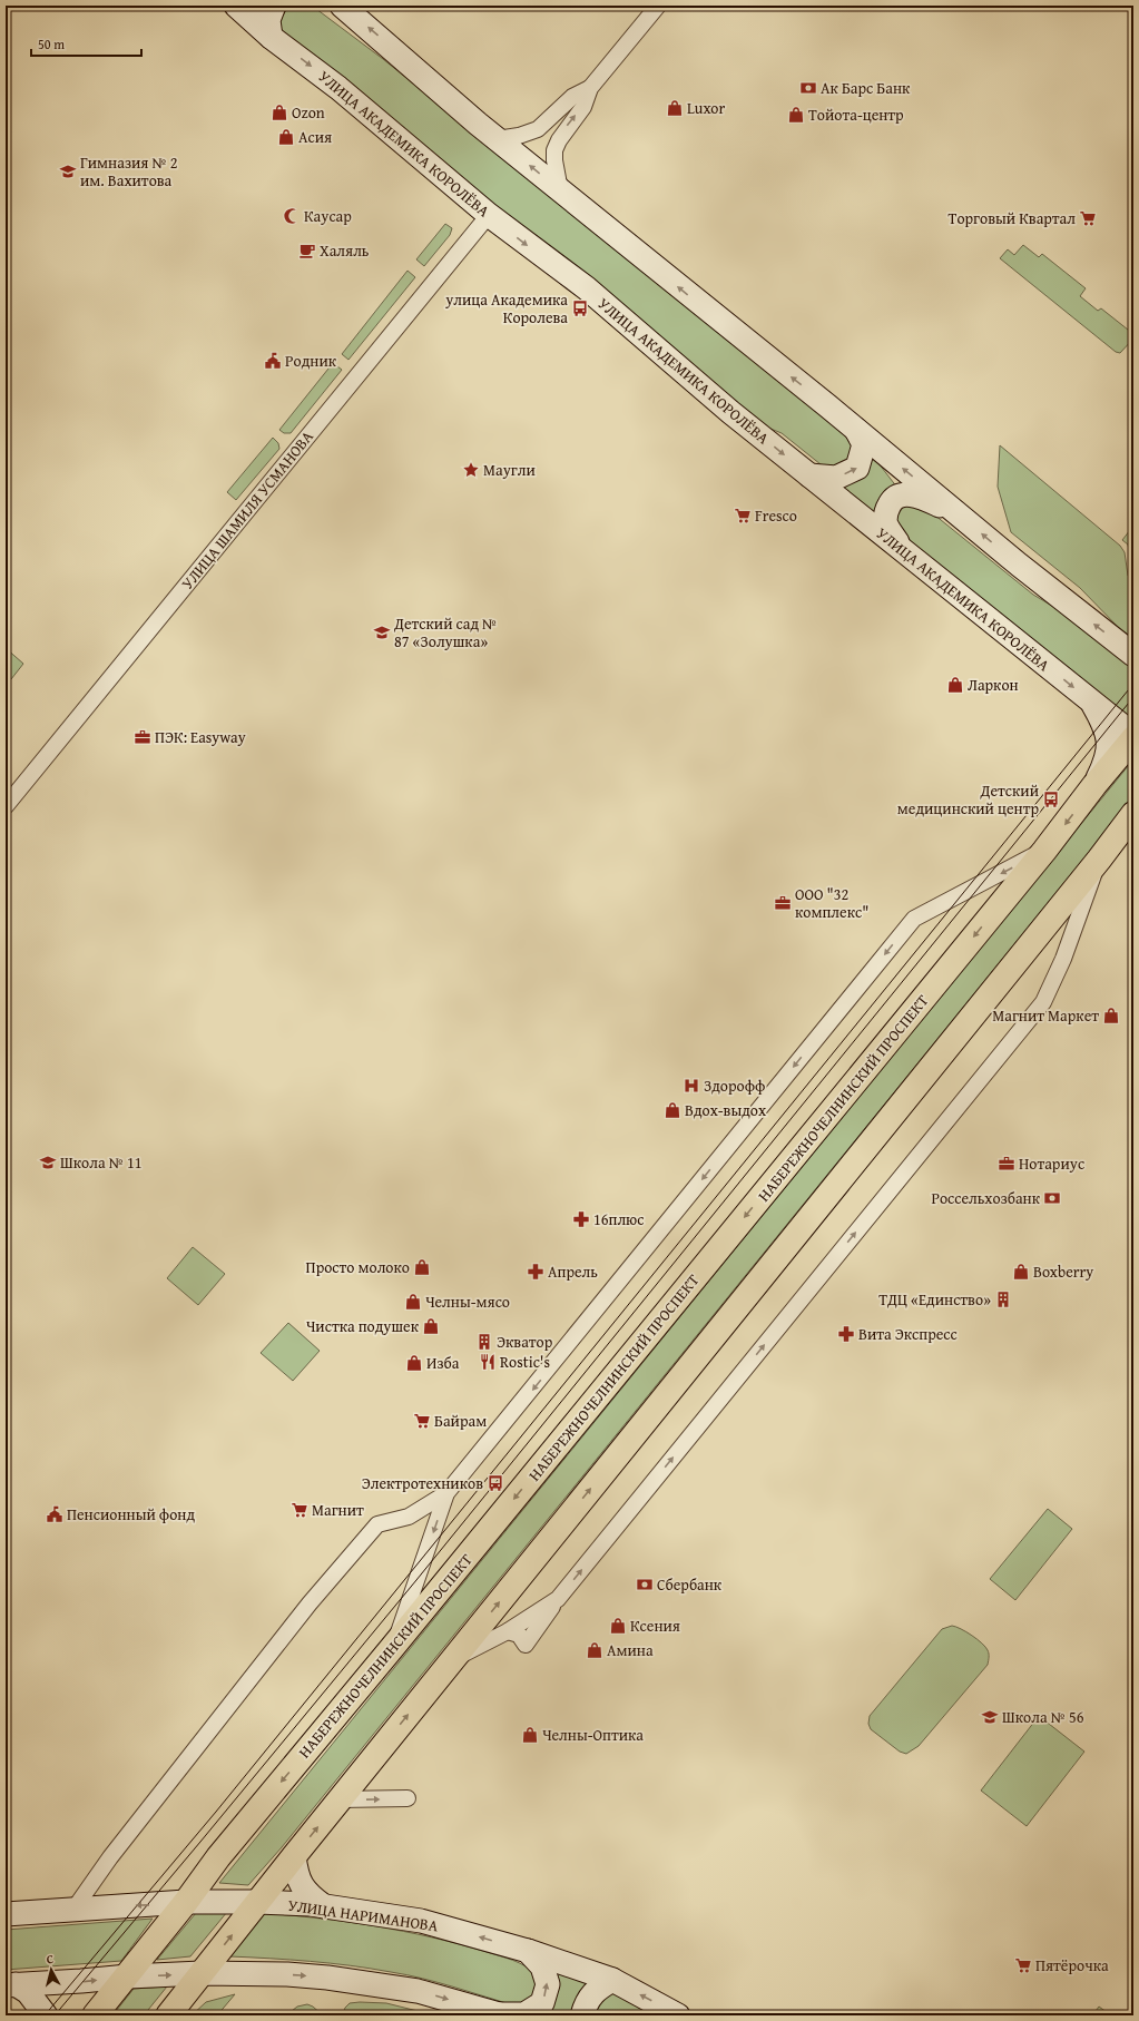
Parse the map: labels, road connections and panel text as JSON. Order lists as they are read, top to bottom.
{
  "streets": {
    "main road": ["НАБЕРЕЖНОЧЕЛНИНСКИЙ ПРОСПЕКТ"],
    "street": ["УЛИЦА АКАДЕМИКА КОРОЛЁВА", "УЛИЦА ШАМИЛЯ УСМАНОВА", "УЛИЦА НАРИМАНОВА"]
  },
  "crossings": [
    ["УЛИЦА АКАДЕМИКА КОРОЛЁВА", "УЛИЦА ШАМИЛЯ УСМАНОВА"],
    ["НАБЕРЕЖНОЧЕЛНИНСКИЙ ПРОСПЕКТ", "УЛИЦА НАРИМАНОВА"]
  ],
  "places": {
    "bank": ["Ак Барс Банк", "Россельхозбанк", "Сбербанк"],
    "shop": [
      "Luxor",
      "Ozon",
      "Тойота-центр",
      "Асия",
      "Ларкон",
      "Магнит Маркет",
      "Вдох-выдох",
      "Просто молоко",
      "Boxberry",
      "Челны-мясо",
      "Чистка подушек",
      "Изба",
      "Ксения",
      "Амина",
      "Челны-Оптика"
    ],
    "school or university": [
      "Гимназия № 2 им. Вахитова",
      "Детский сад № 87 «Золушка»",
      "Школа № 11",
      "Школа № 56"
    ],
    "mosque": ["Каусар"],
    "supermarket": [
      "Торговый Квартал",
      "Fresco",
      "Байрам",
      "Магнит",
      "Пятёрочка"
    ],
    "cafe": ["Халяль"],
    "bus stop": ["улица Академика Королева", "Детский медицинский центр", "Электротехников"],
    "public building": ["Родник", "Пенсионный фонд"],
    "place": ["Маугли"],
    "office": ["ПЭК: Easyway", "ООО \"32 комплекс\"", "Нотариус"],
    "hospital": ["Здорофф"],
    "pharmacy": ["16плюс", "Апрель", "Вита Экспресс"],
    "building": ["ТДЦ «Единство»", "Экватор"],
    "restaurant": ["Rostiс's"]
  },
  "scale_bar": "50 m",
  "north": "top"
}
